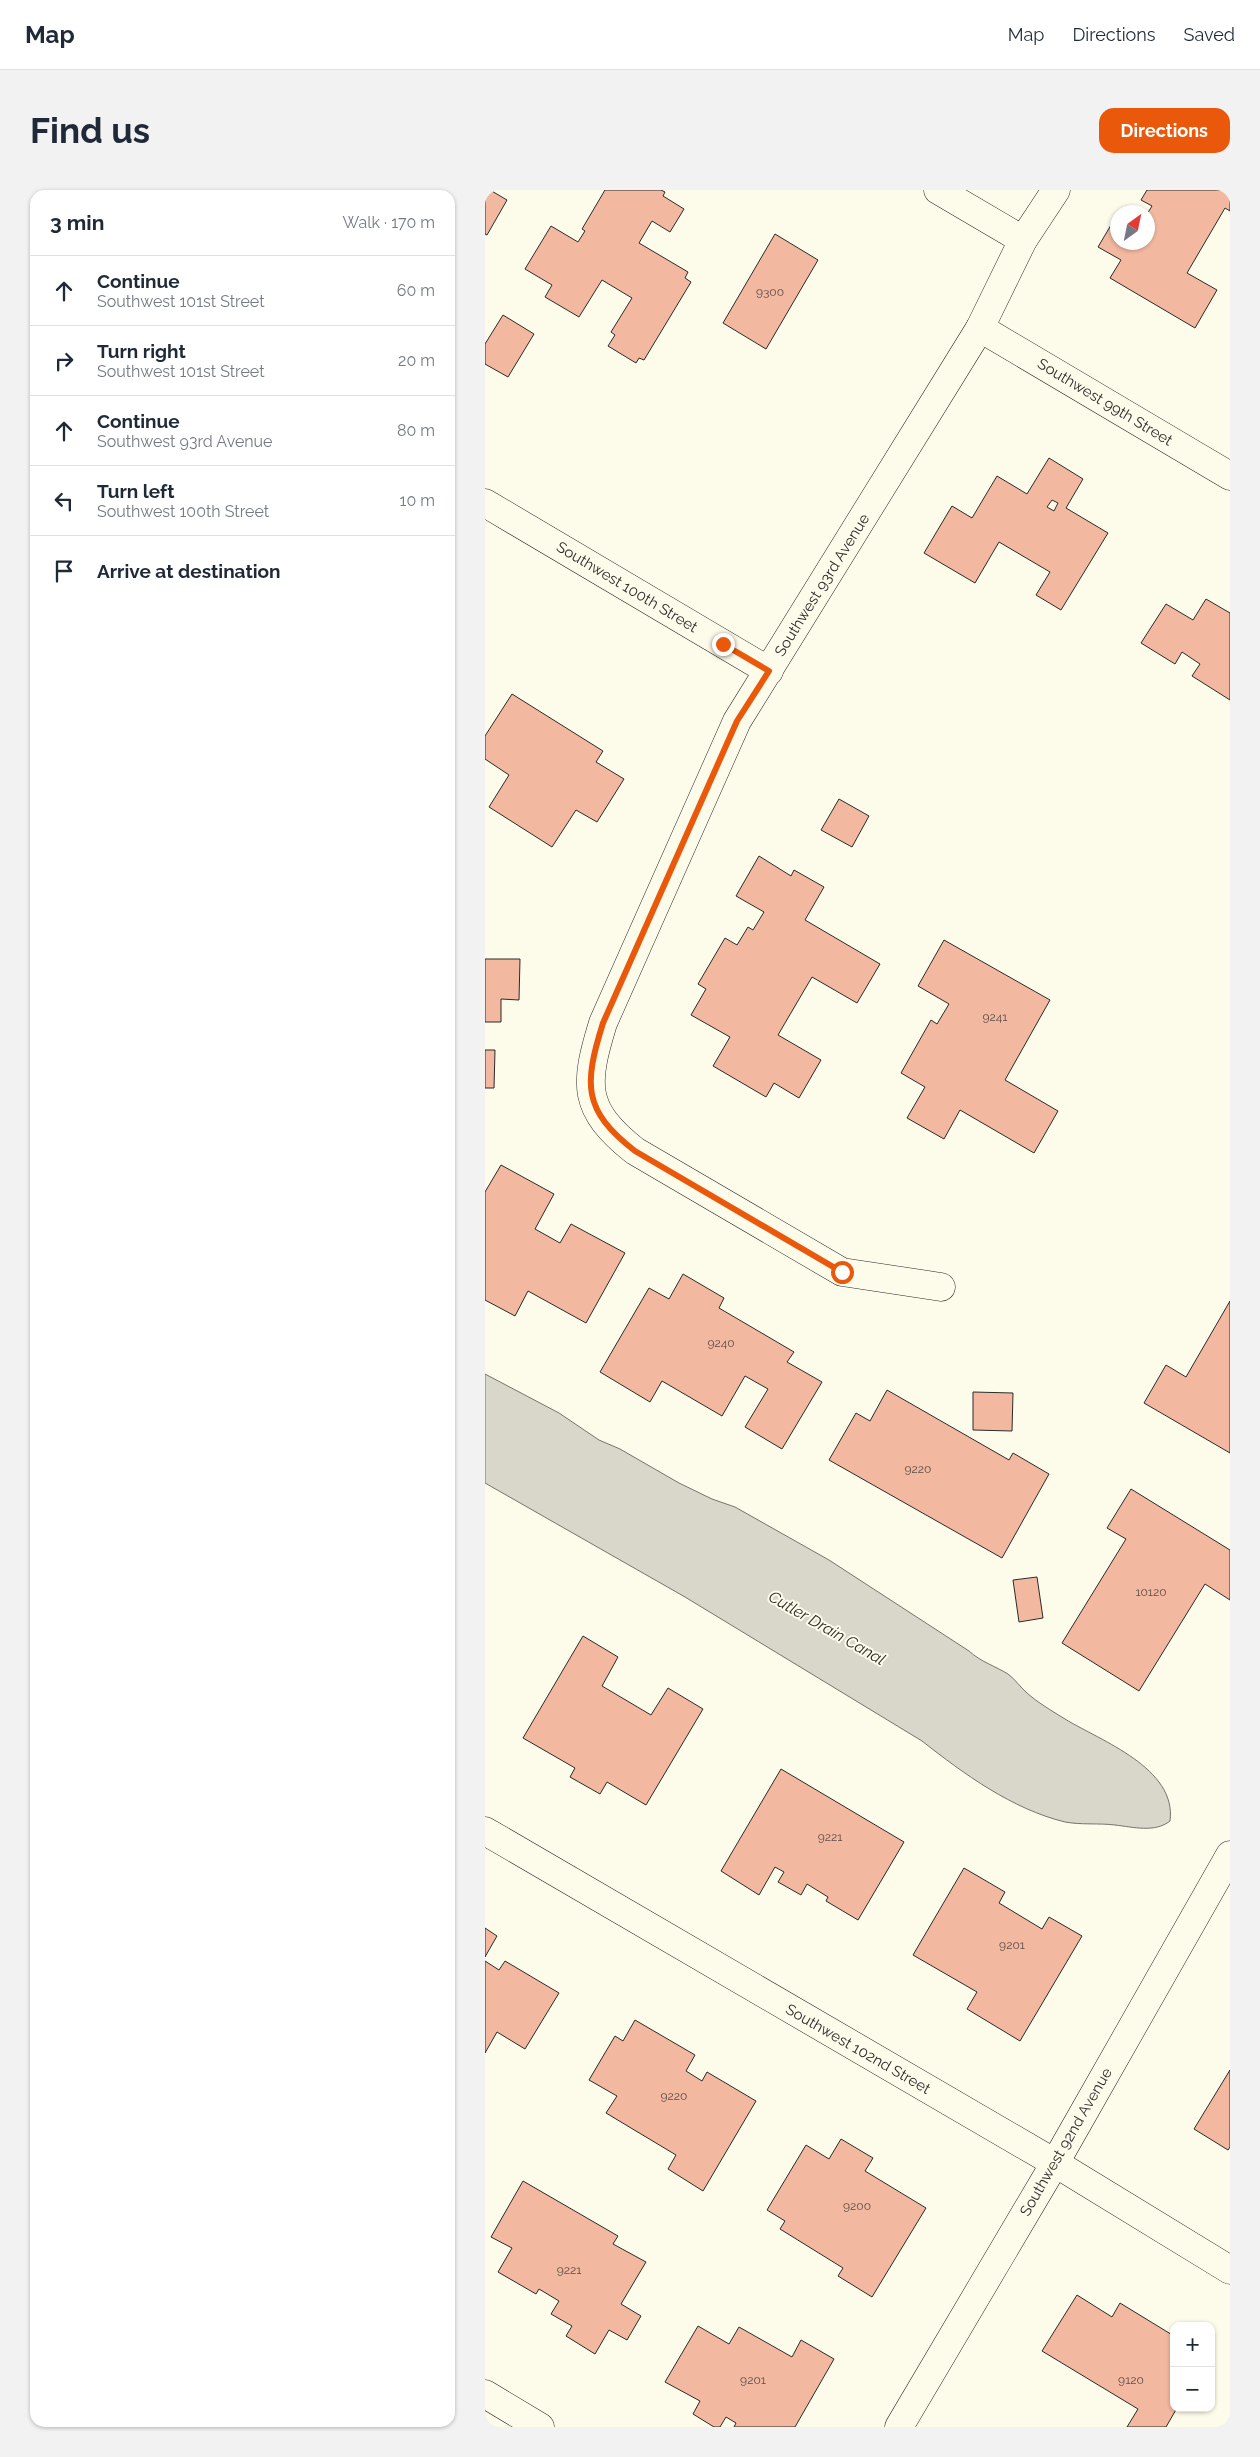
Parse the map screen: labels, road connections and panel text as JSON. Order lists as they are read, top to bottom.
{
  "streets": {
    "street": [
      "Southwest 99th Street",
      "Southwest 93rd Avenue",
      "Southwest 100th Street",
      "Southwest 102nd Street",
      "Southwest 92nd Avenue"
    ]
  },
  "crossings": [
    ["Southwest 99th Street", "Southwest 93rd Avenue"],
    ["Southwest 93rd Avenue", "Southwest 100th Street"],
    ["Southwest 102nd Street", "Southwest 92nd Avenue"]
  ],
  "water": ["Cutler Drain Canal"],
  "house_numbers": [
    "9300",
    "9241",
    "9240",
    "9220",
    "10120",
    "9221",
    "9201",
    "9220",
    "9200",
    "9221",
    "9201",
    "9120"
  ],
  "north": "top right",
  "page": {
    "header": "Map",
    "nav": ["Map", "Directions", "Saved"],
    "buttons": "Directions",
    "title": "Find us",
    "heading": ["3 min", "Walk · 170 m"],
    "list": [
      ["Continue", "Southwest 101st Street", "60 m"],
      ["Turn right", "Southwest 101st Street", "20 m"],
      ["Continue", "Southwest 93rd Avenue", "80 m"],
      ["Turn left", "Southwest 100th Street", "10 m"],
      "Arrive at destination"
    ],
    "map_buttons": ["+", "−"]
  }
}
